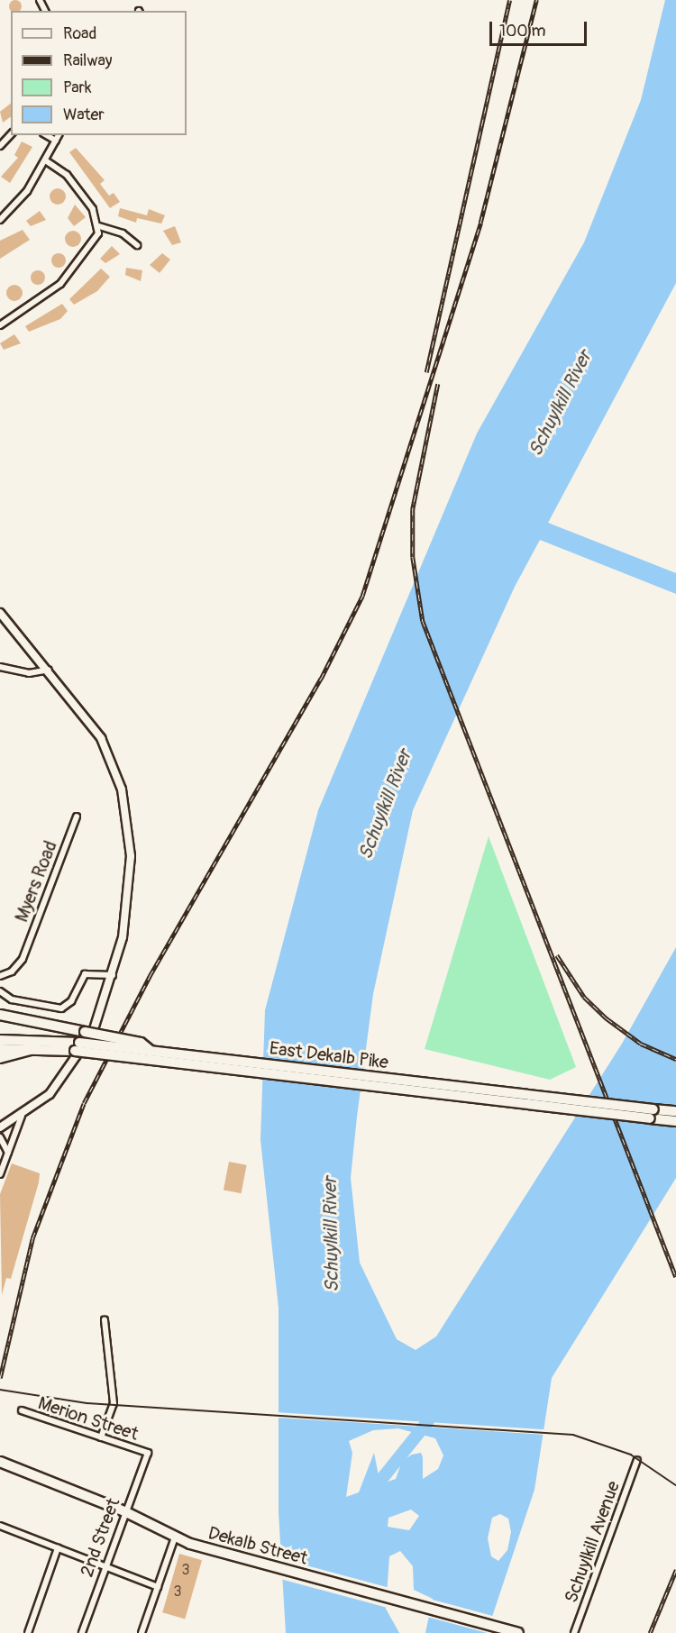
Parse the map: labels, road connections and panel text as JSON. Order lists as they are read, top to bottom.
{
  "streets": {
    "highway": ["East Dekalb Pike", "Dekalb Street"],
    "street": [
      "Myers Road",
      "Merion Street",
      "2nd Street",
      "Schuylkill Avenue"
    ]
  },
  "crossings": [
    ["Merion Street", "2nd Street"],
    ["2nd Street", "Dekalb Street"]
  ],
  "water": ["Schuylkill River"],
  "house_numbers": ["3", "3"],
  "legend": [
    "Road",
    "Railway",
    "Park",
    "Water"
  ],
  "scale_bar": "100 m"
}
